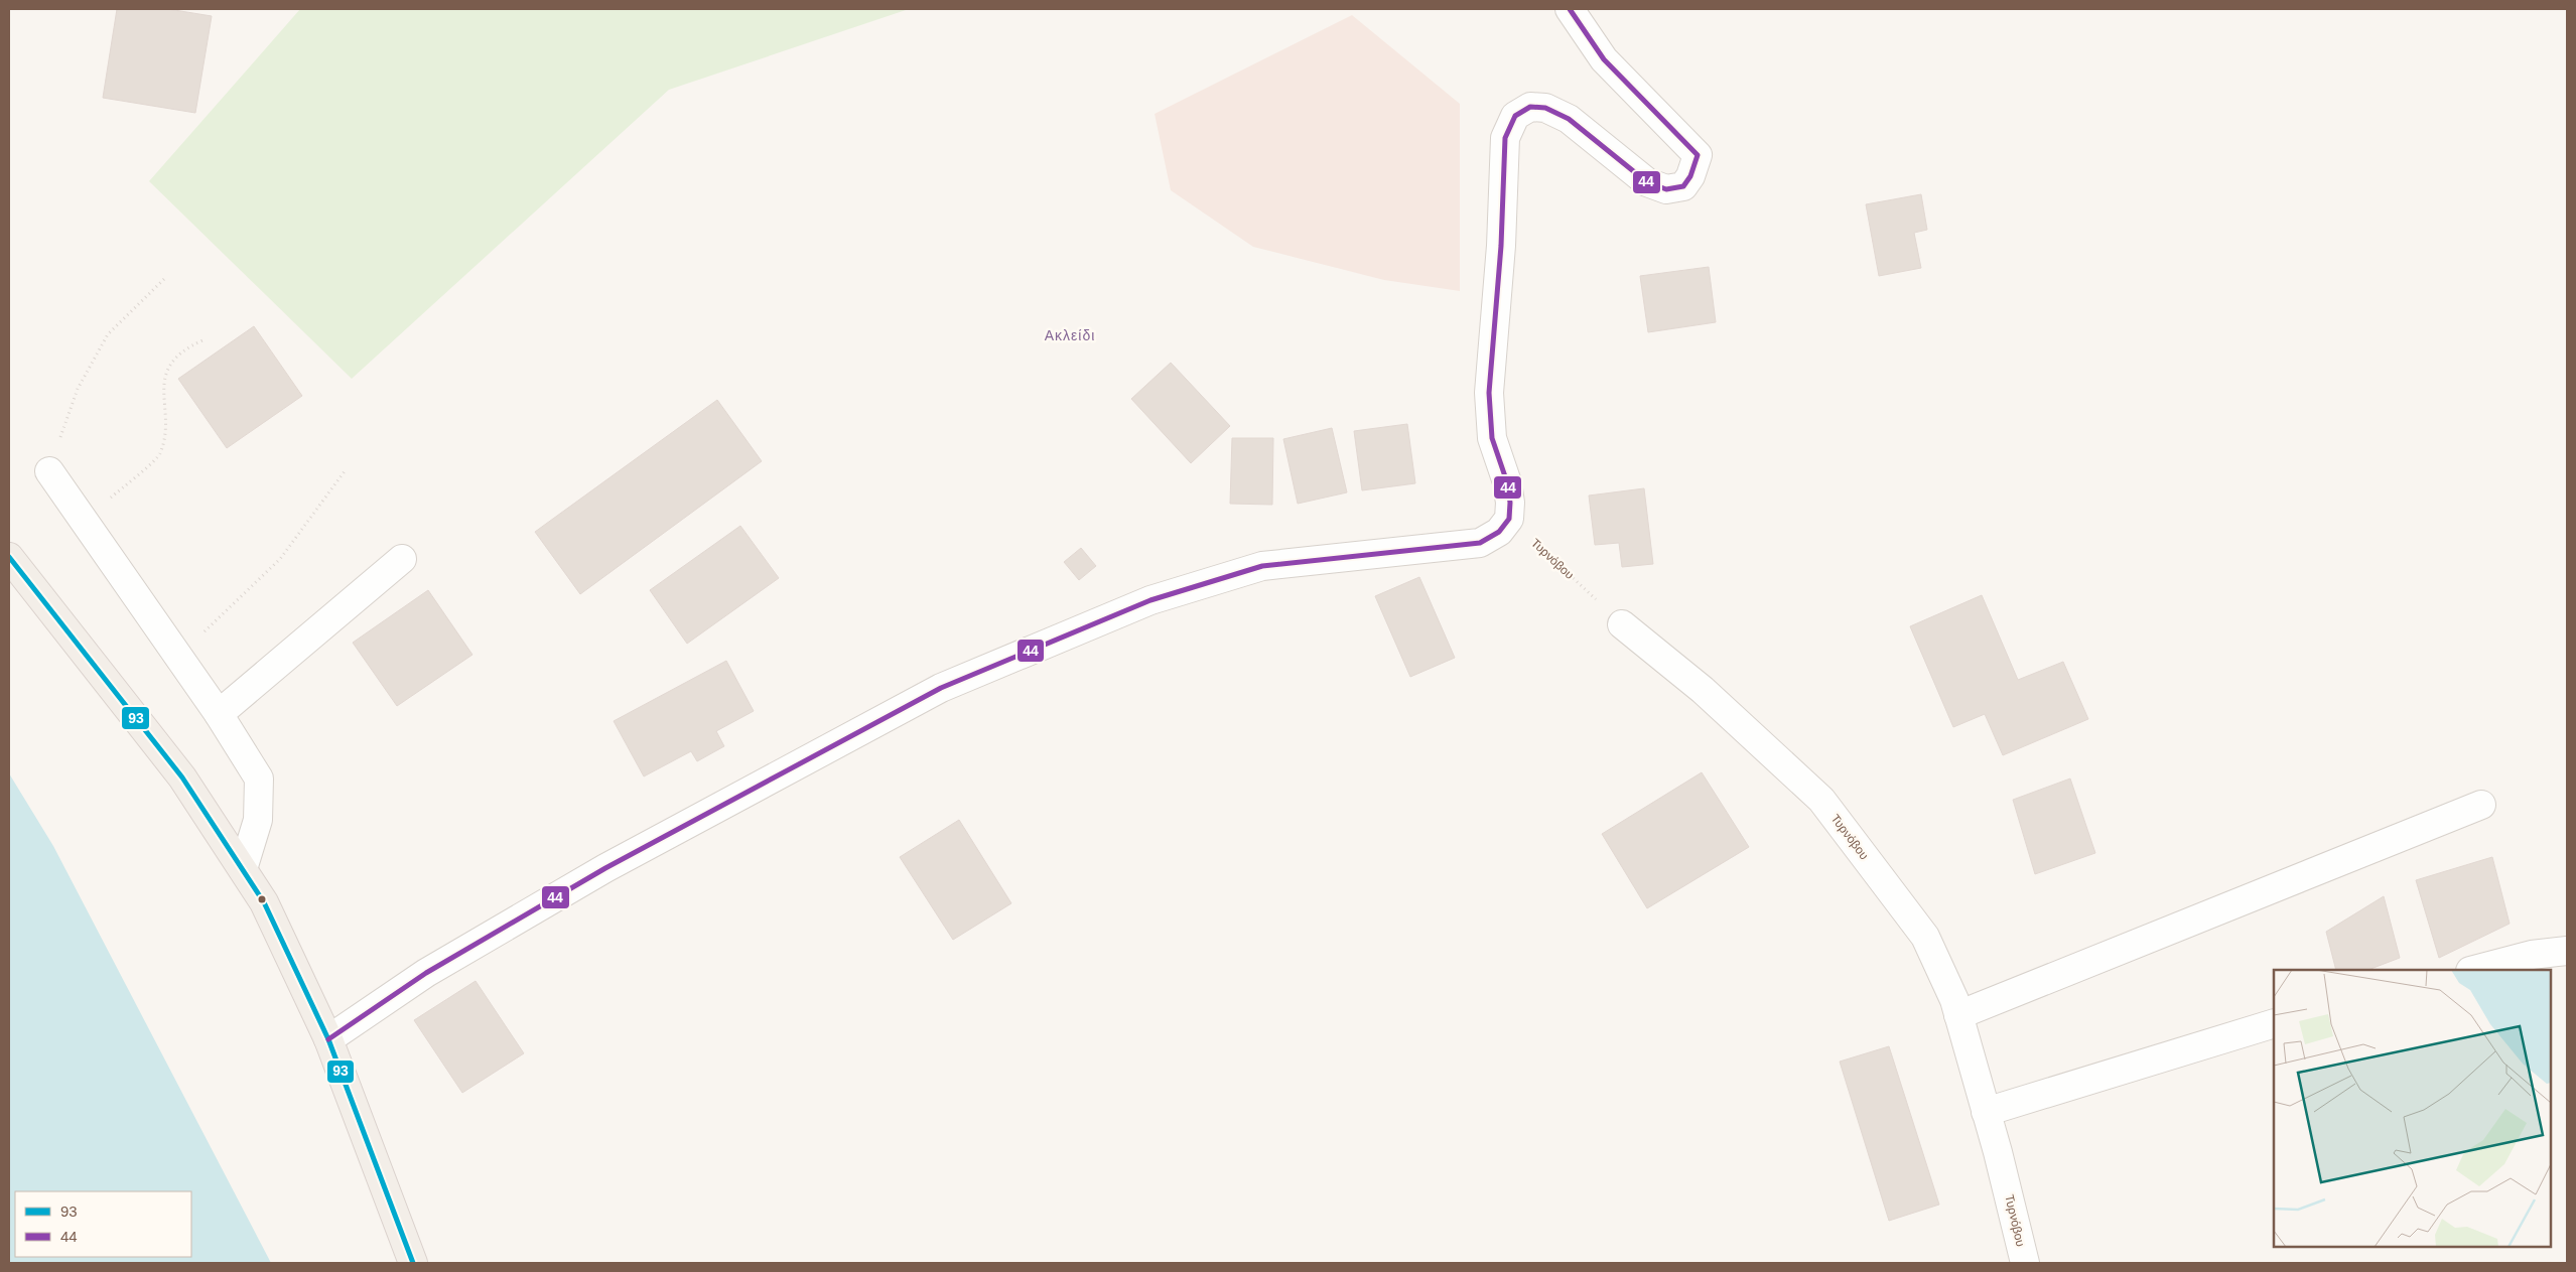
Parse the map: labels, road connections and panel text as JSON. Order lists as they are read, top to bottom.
{
  "streets": {
    "street": ["Τυρνόβου"]
  },
  "districts": ["Ακλείδι"],
  "lines": ["transit line 44", "transit line 93"],
  "legend": ["93", "44"]
}
